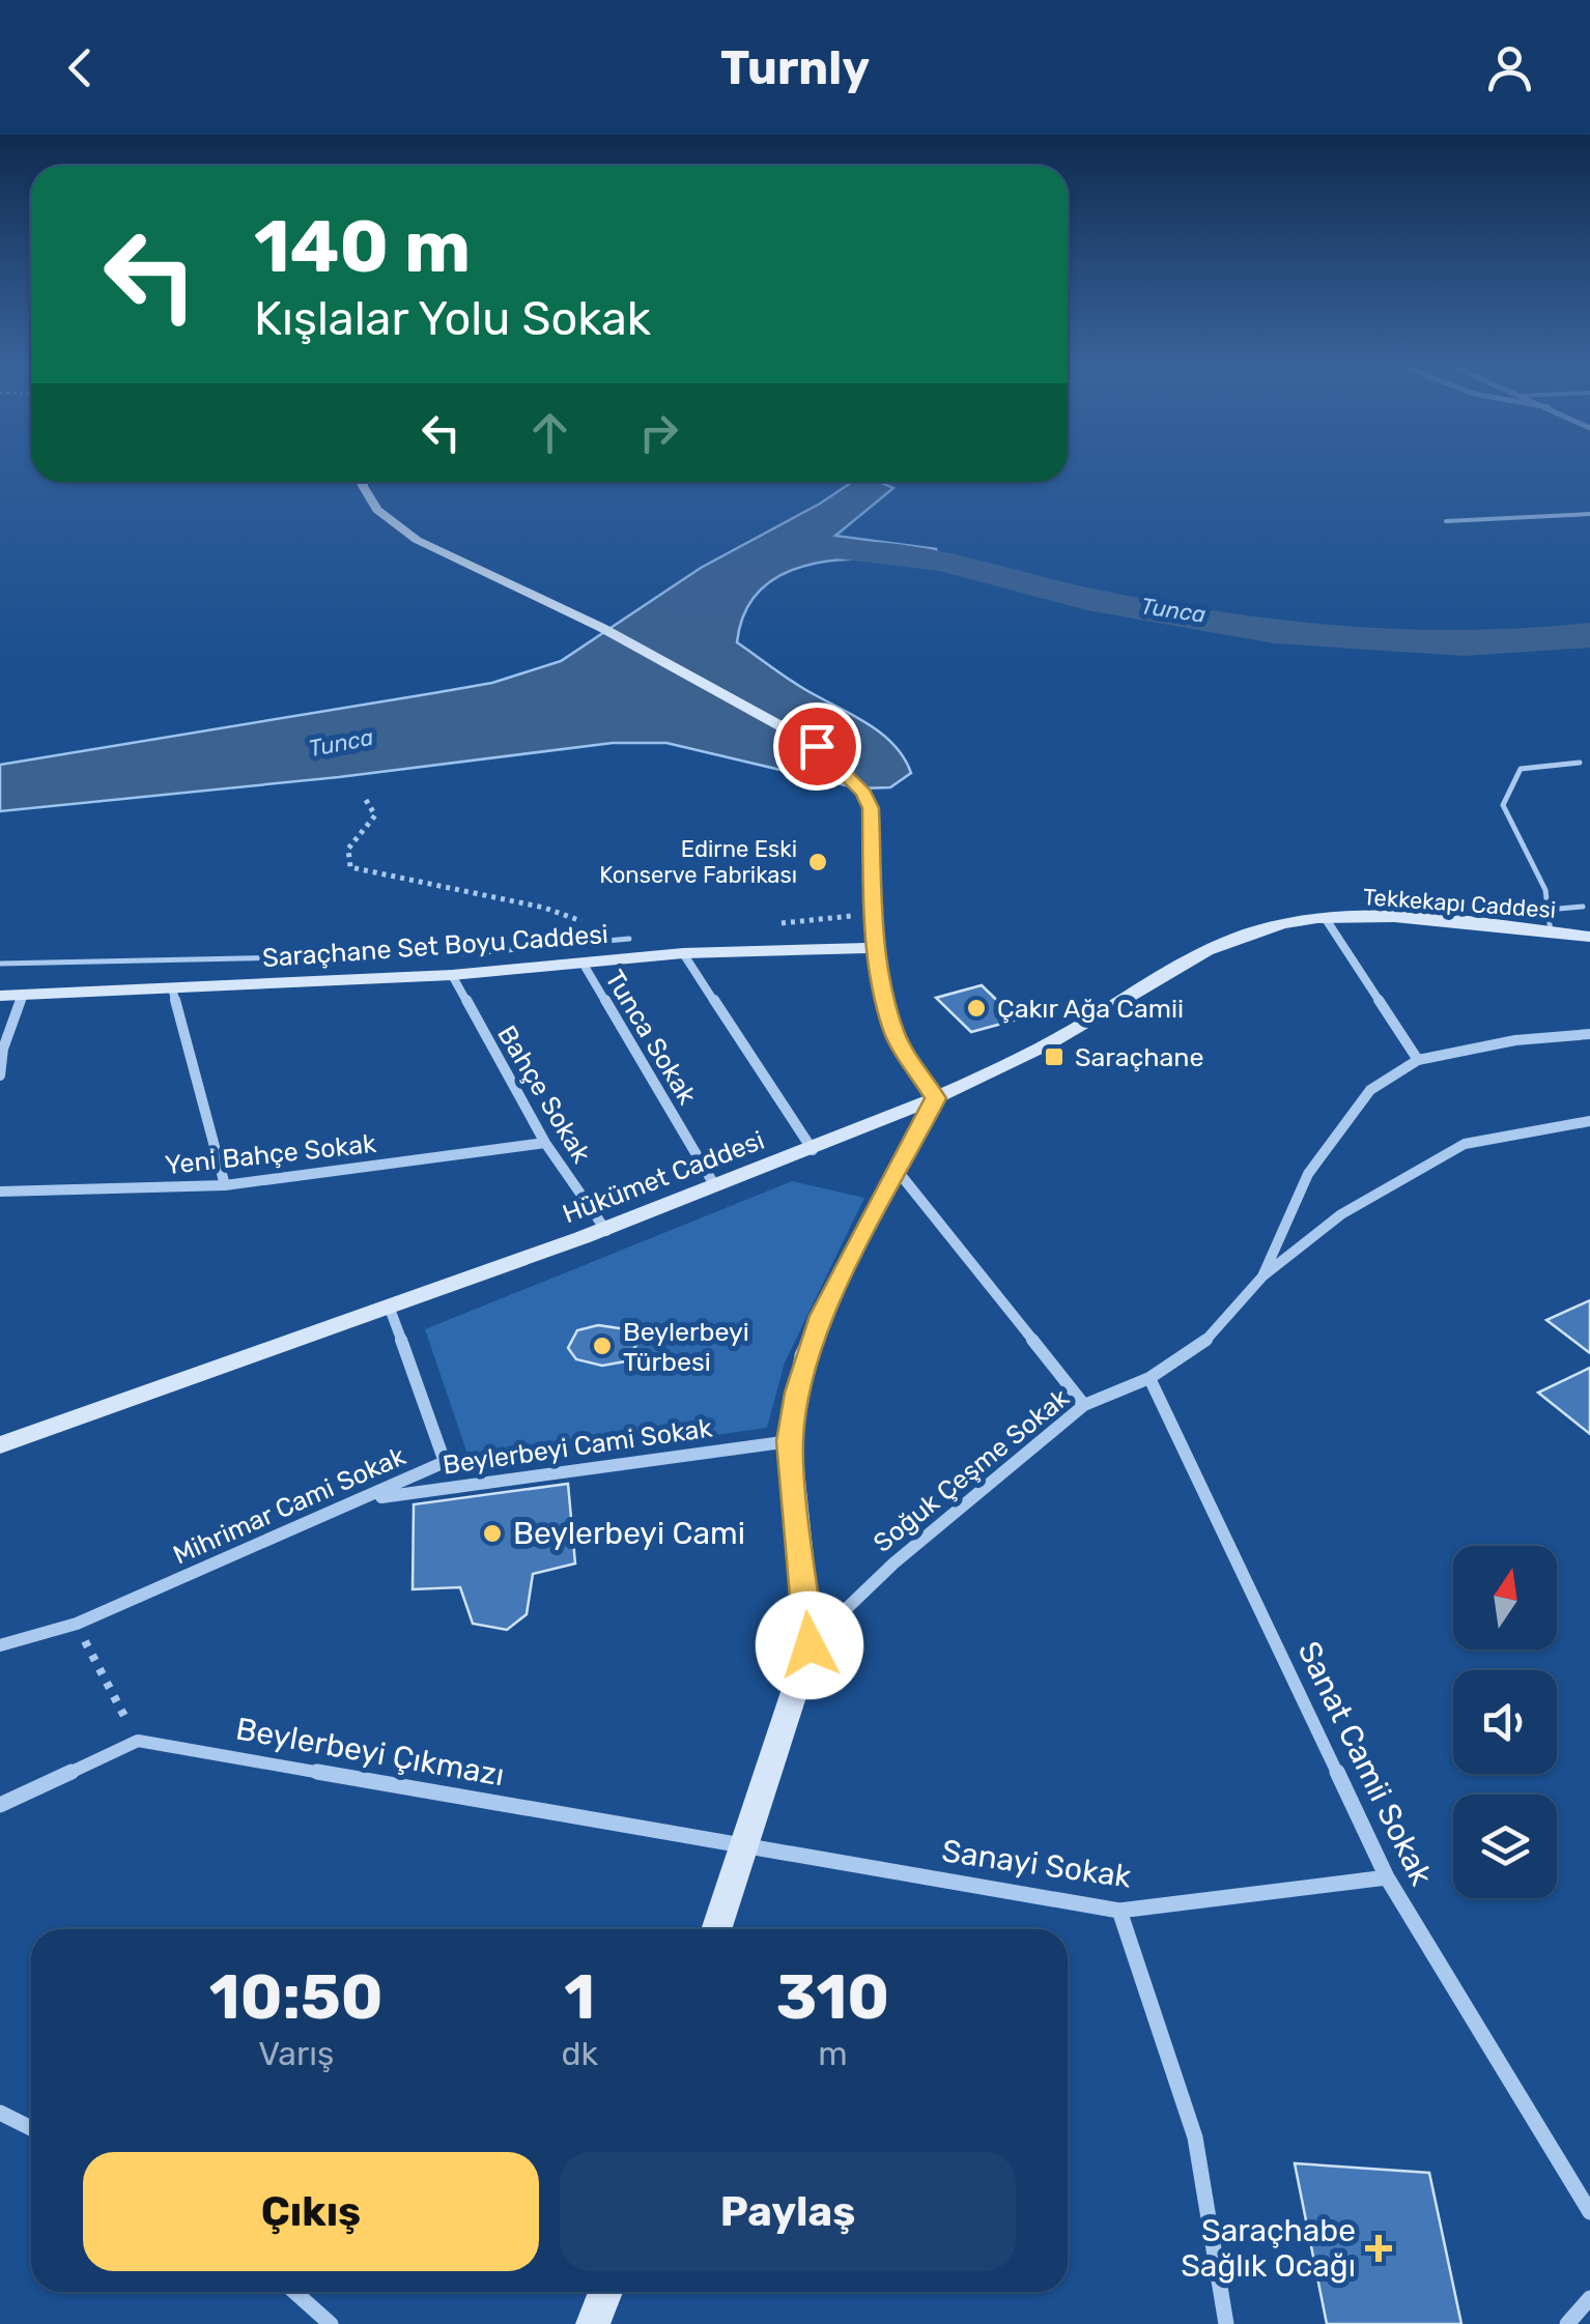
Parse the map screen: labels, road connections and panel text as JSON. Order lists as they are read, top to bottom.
{
  "streets": {
    "street": [
      "Tekkekapı Caddesi",
      "Saraçhane Set Boyu Caddesi",
      "Tunca Sokak",
      "Bahçe Sokak",
      "Yeni Bahçe Sokak",
      "Hükümet Caddesi",
      "Beylerbeyi Cami Sokak",
      "Soğuk Çeşme Sokak",
      "Mihrimar Cami Sokak",
      "Beylerbeyi Çıkmazı",
      "Sanat Camii Sokak",
      "Sanayi Sokak"
    ]
  },
  "crossings": [
    ["Tekkekapı Caddesi", "Hükümet Caddesi"],
    ["Saraçhane Set Boyu Caddesi", "Tunca Sokak"],
    ["Saraçhane Set Boyu Caddesi", "Bahçe Sokak"],
    ["Tunca Sokak", "Hükümet Caddesi"],
    ["Bahçe Sokak", "Yeni Bahçe Sokak"],
    ["Bahçe Sokak", "Hükümet Caddesi"],
    ["Hükümet Caddesi", "Mihrimar Cami Sokak"],
    ["Beylerbeyi Cami Sokak", "Mihrimar Cami Sokak"],
    ["Soğuk Çeşme Sokak", "Sanat Camii Sokak"],
    ["Beylerbeyi Çıkmazı", "Sanayi Sokak"],
    ["Sanat Camii Sokak", "Sanayi Sokak"]
  ],
  "water": ["Tunca"],
  "places": {
    "other": [
      "Edirne Eski Konserve Fabrikası",
      "Çakır Ağa Camii",
      "Beylerbeyi Türbesi",
      "Beylerbeyi Cami"
    ],
    "transit": ["Saraçhane"],
    "health": ["Saraçhabe Sağlık Ocağı"]
  },
  "north": "top",
  "page": {
    "header": "Turnly",
    "turn": ["140 m", "Kışlalar Yolu Sokak"],
    "eta": [
      "10:50",
      "Varış",
      "1",
      "dk",
      "310",
      "m"
    ],
    "buttons": ["Çıkış", "Paylaş"]
  }
}
